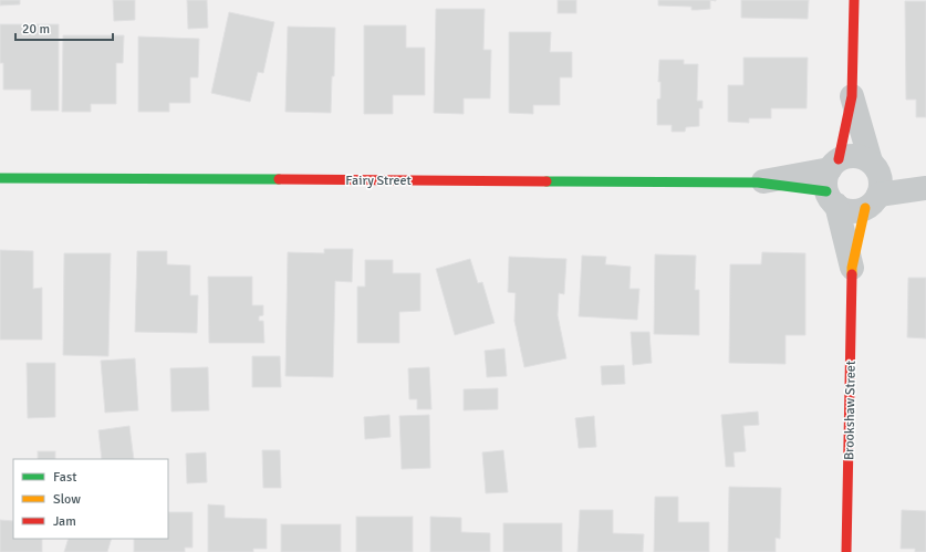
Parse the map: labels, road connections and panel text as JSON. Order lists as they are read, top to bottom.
{
  "streets": {
    "street": ["Fairy Street", "Brookshaw Street"]
  },
  "crossings": [
    ["Fairy Street", "Brookshaw Street"]
  ],
  "legend": ["Fast", "Slow", "Jam"],
  "scale_bar": "20 m"
}
